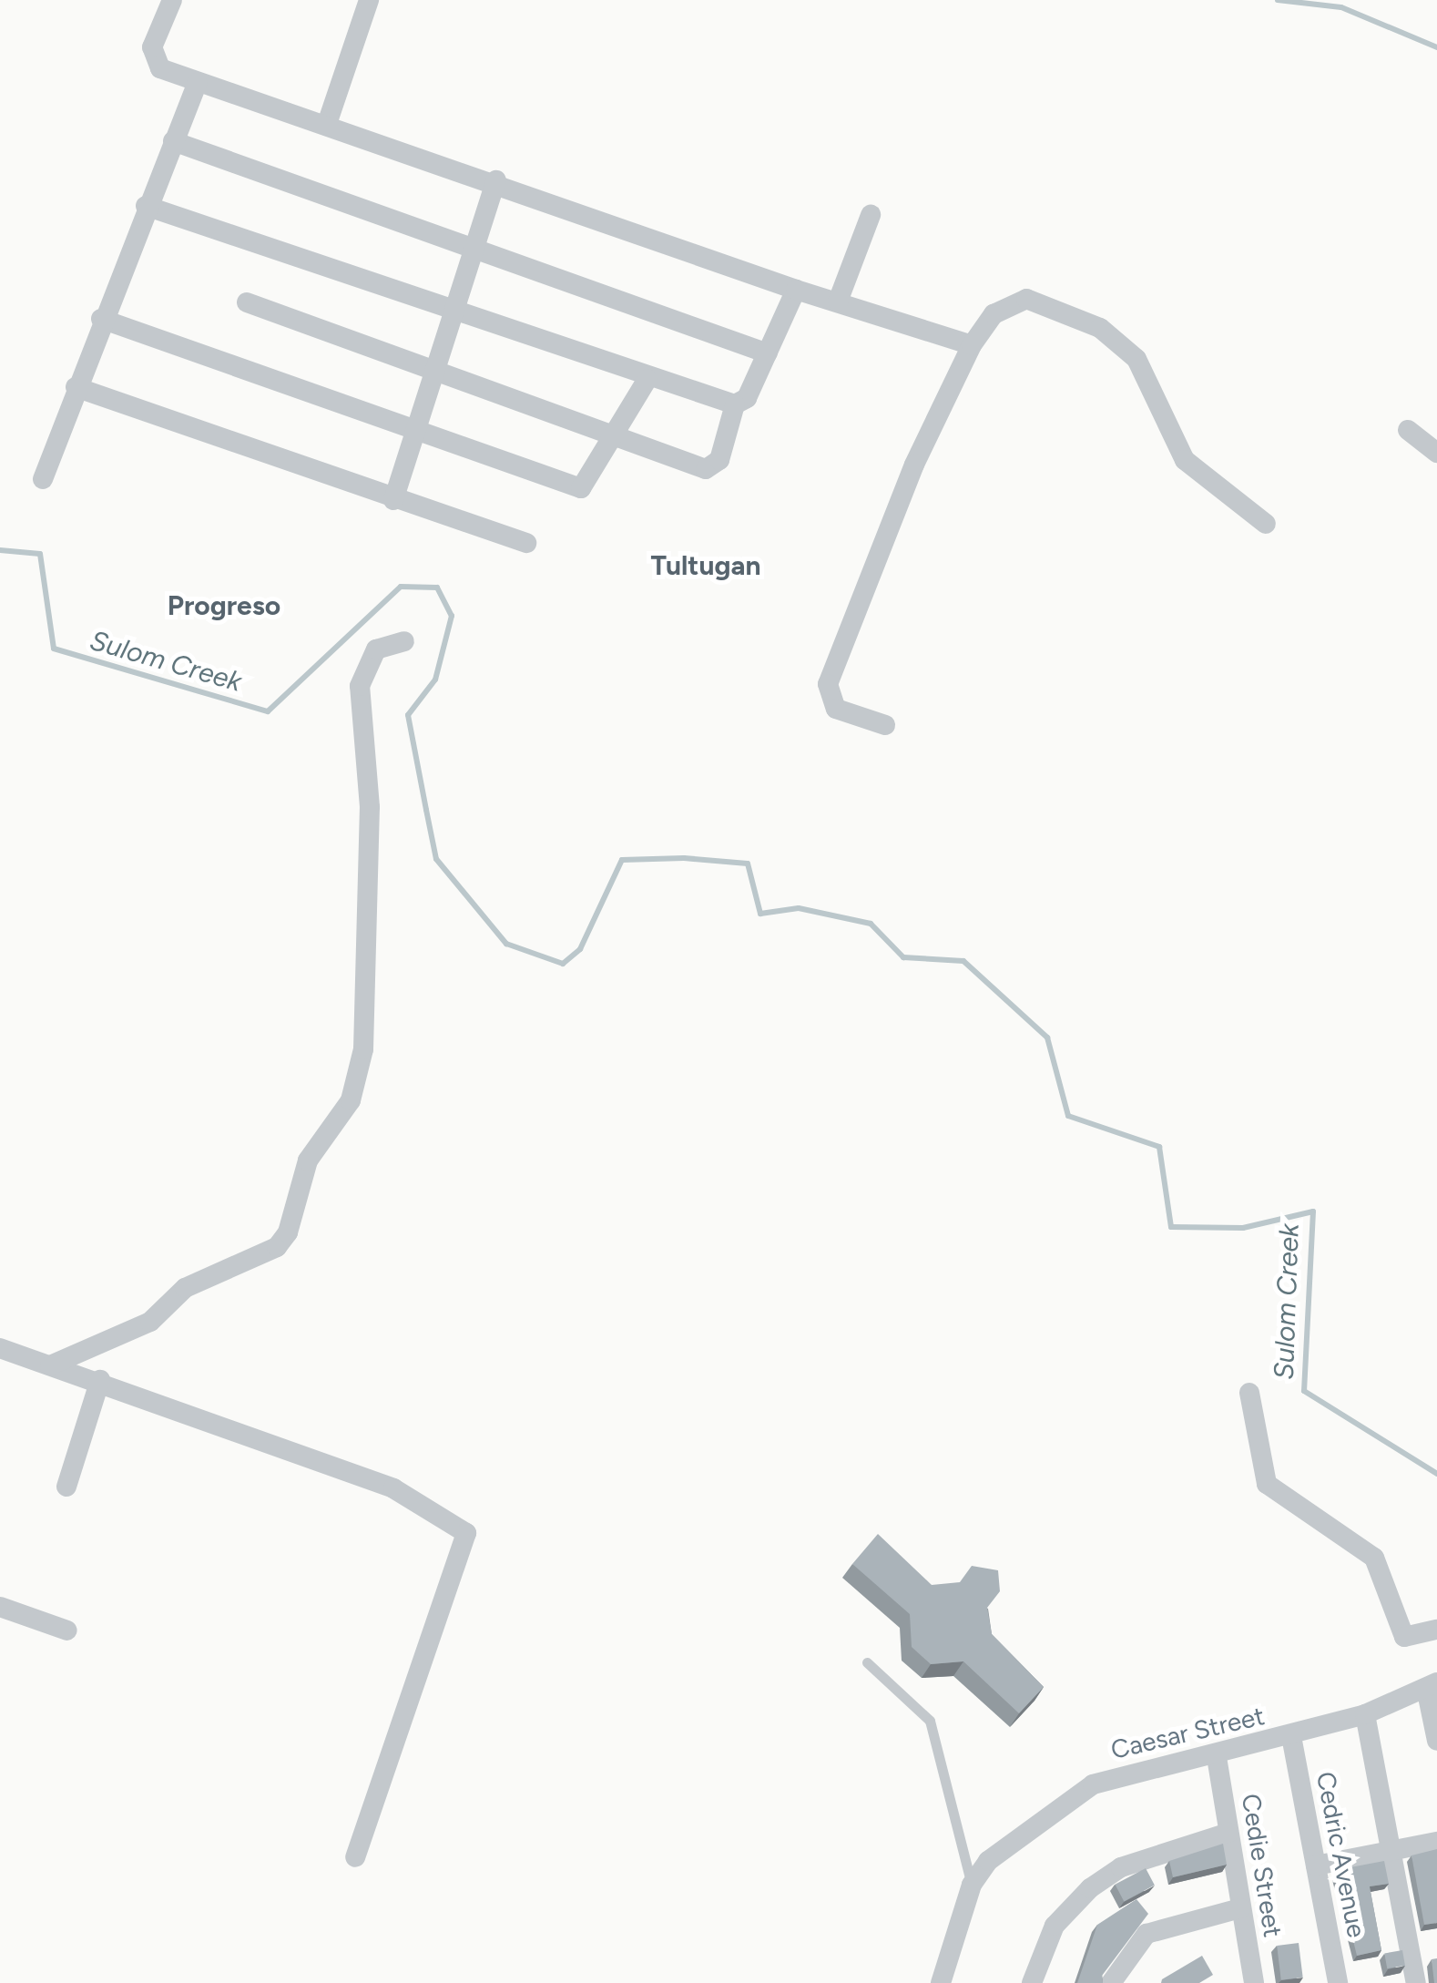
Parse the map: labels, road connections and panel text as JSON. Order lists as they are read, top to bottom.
{
  "streets": {
    "street": ["Caesar Street", "Cedric Avenue", "Cedie Street"]
  },
  "crossings": [
    ["Caesar Street", "Cedric Avenue"],
    ["Caesar Street", "Cedie Street"]
  ],
  "districts": ["Tultugan", "Progreso"],
  "water": ["Sulom Creek"]
}
